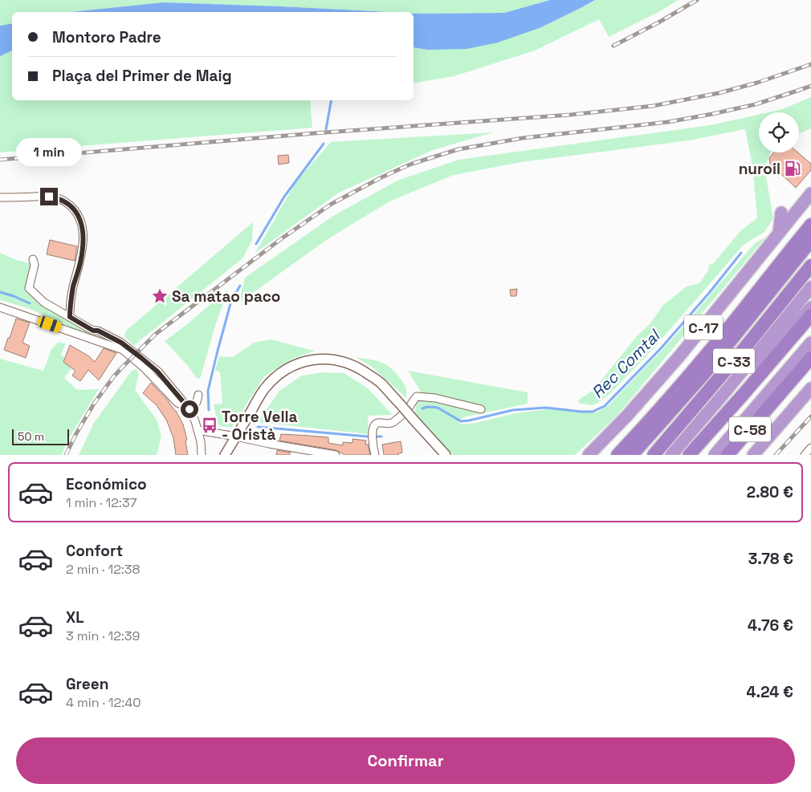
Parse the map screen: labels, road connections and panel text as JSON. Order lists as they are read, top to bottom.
{
  "streets": {
    "highway": ["C-17", "C-33", "C-58"]
  },
  "water": ["Rec Comtal"],
  "places": {
    "fuel station": ["nuroil"],
    "place": ["Sa matao paco"],
    "bus stop": ["Torre Vella - Oristà"]
  },
  "scale_bar": "50 m",
  "page": {
    "banner": ["Montoro Padre", "Plaça del Primer de Maig"],
    "bubble": "1 min",
    "scale": "50 m",
    "list": [
      {
        "name": "Económico",
        "note": "1 min · 12:37",
        "value": "2.80 €"
      },
      {
        "name": "Confort",
        "note": "2 min · 12:38",
        "value": "3.78 €"
      },
      {
        "name": "XL",
        "note": "3 min · 12:39",
        "value": "4.76 €"
      },
      {
        "name": "Green",
        "note": "4 min · 12:40",
        "value": "4.24 €"
      }
    ],
    "buttons": "Confirmar"
  }
}
